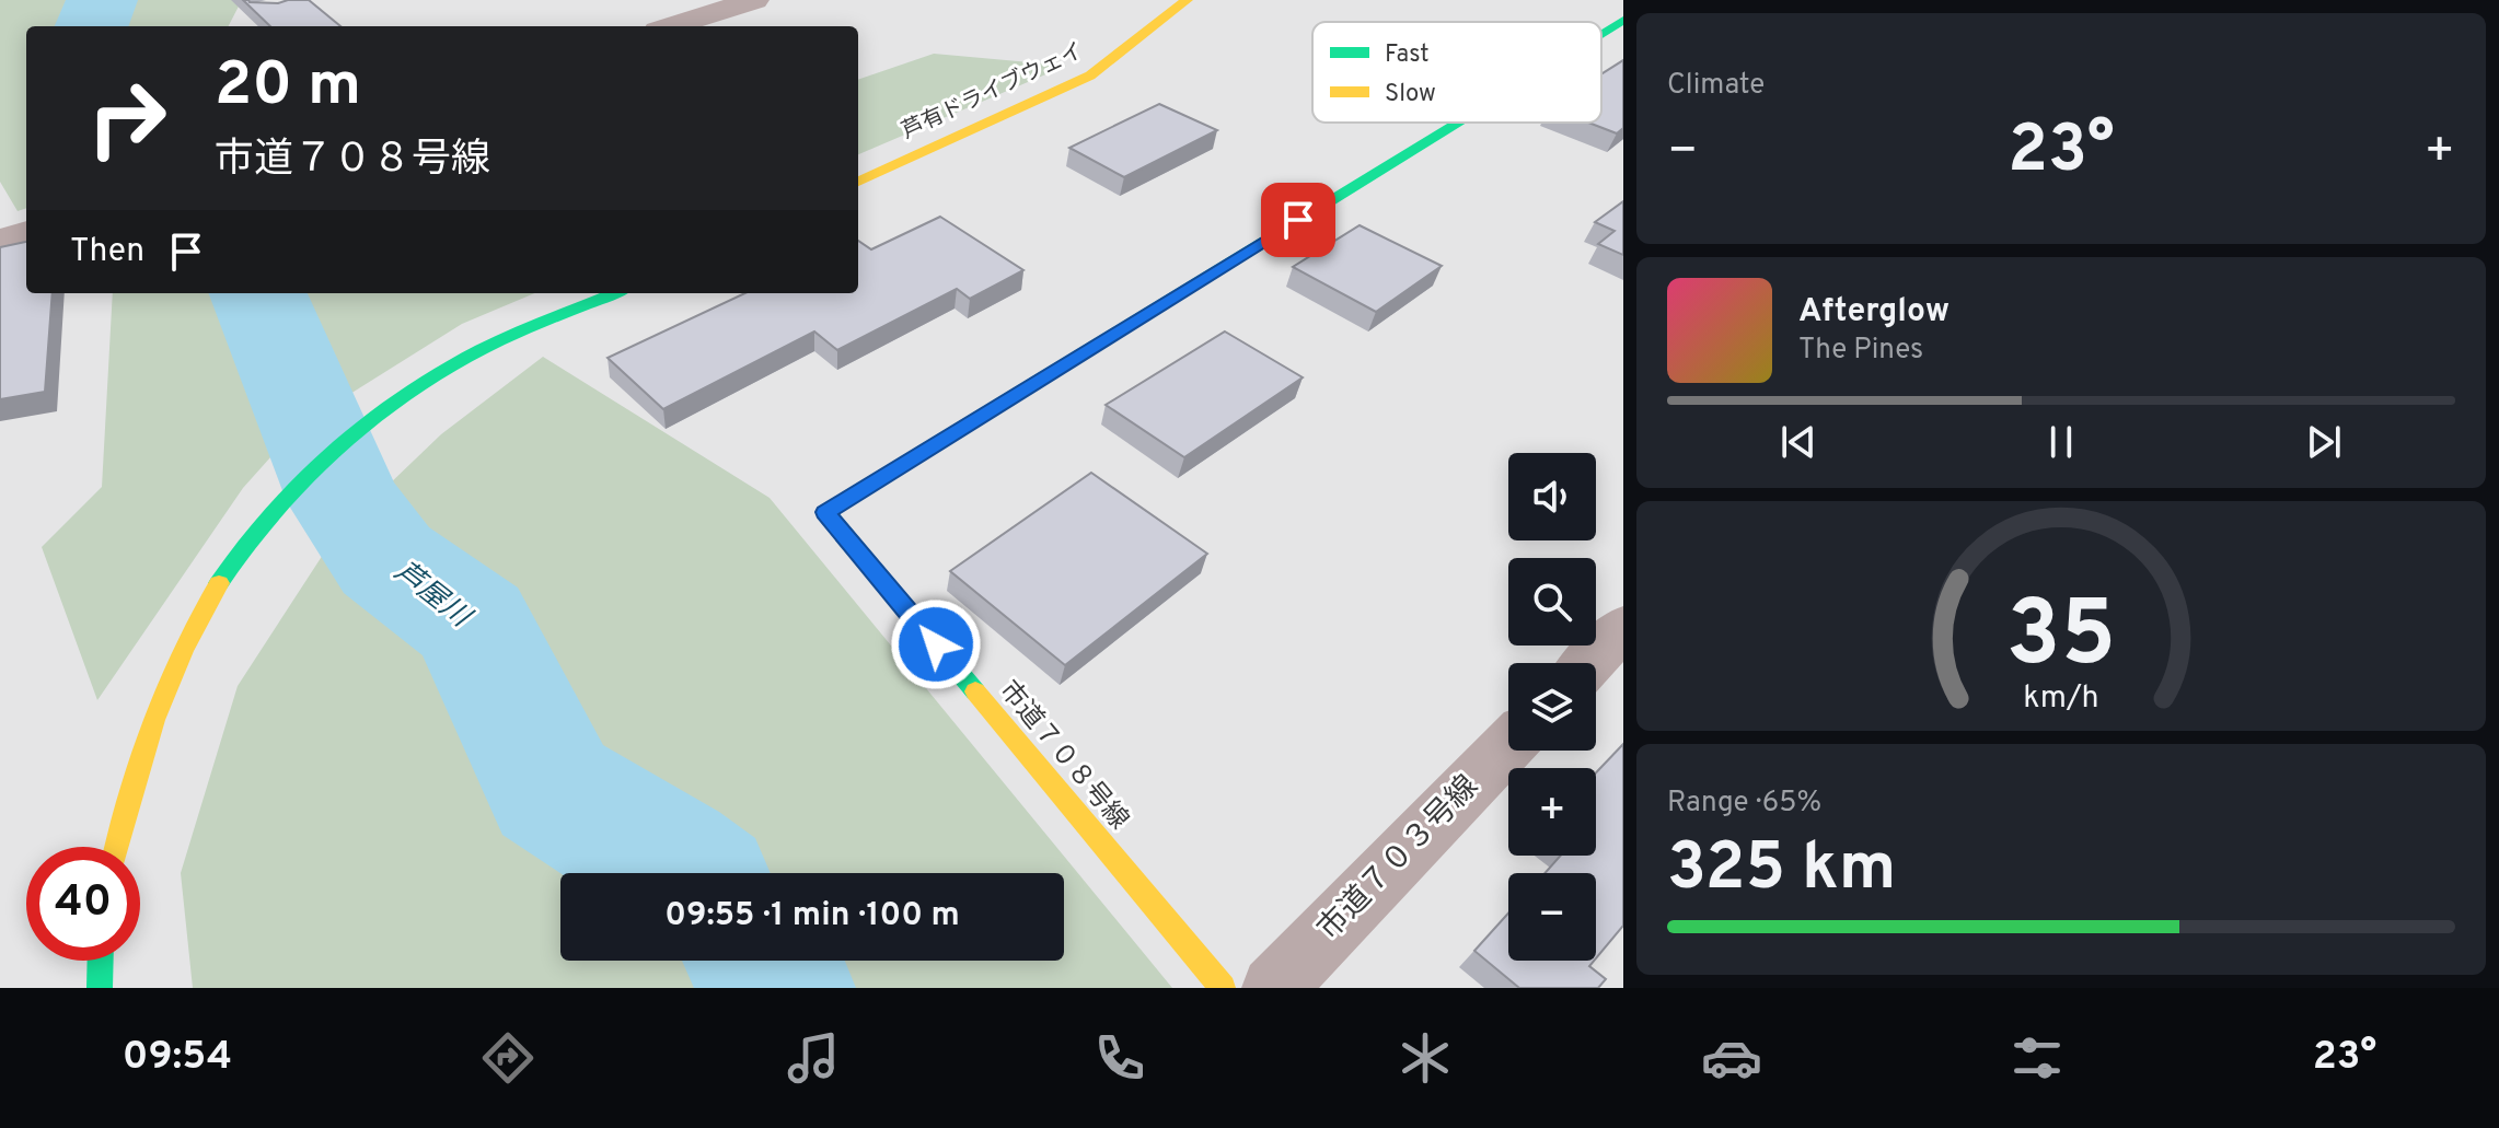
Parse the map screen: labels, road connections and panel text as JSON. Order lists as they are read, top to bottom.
{
  "streets": {
    "street": ["芦有ドライブウェイ", "市道７０８号線", "市道７０３号線"]
  },
  "water": ["芦屋川"],
  "legend": ["Fast", "Slow"],
  "page": {
    "tile": [
      "Climate",
      ["Range · 65%", "325 km"]
    ],
    "turn": ["20 m", "市道７０８号線"],
    "heat": ["−", "23°", "+"],
    "then": "Then",
    "song": ["Afterglow", "The Pines"],
    "map_buttons": ["+", "−"],
    "limit": "40",
    "trip": "09:55 · 1 min · 100 m",
    "tabs": ["09:54", "23°"],
    "gauge": ["35", "km/h"]
  }
}
